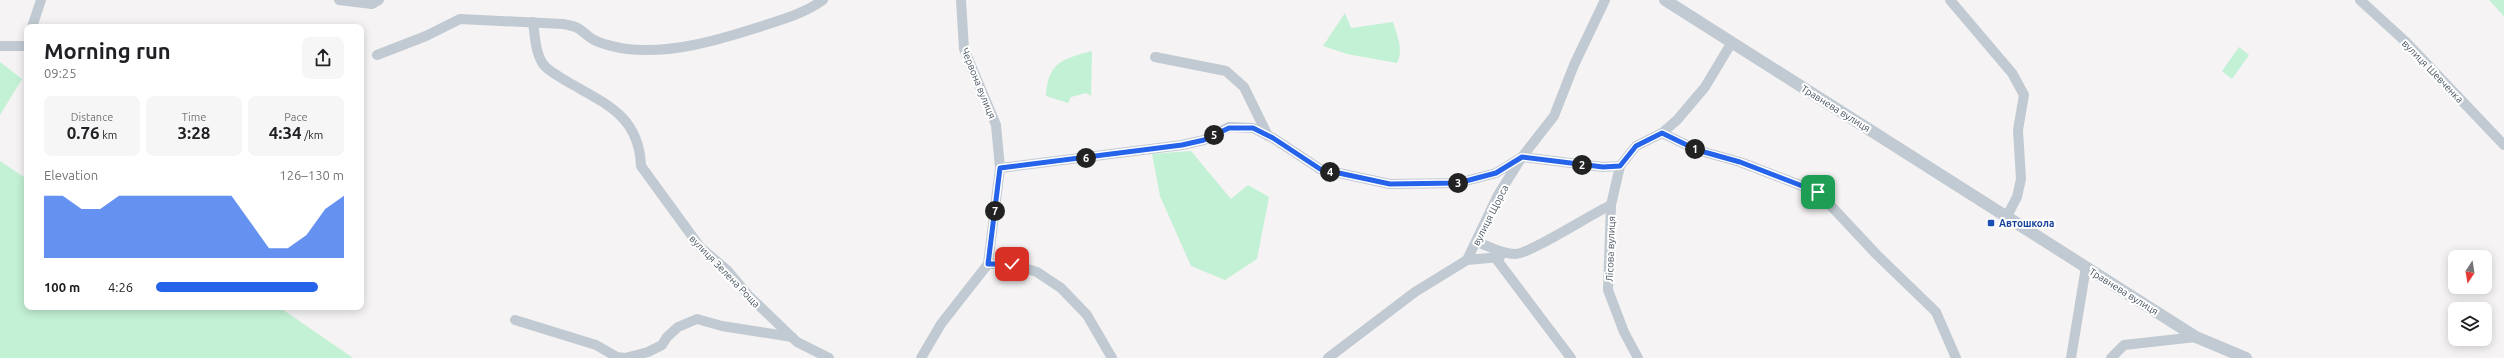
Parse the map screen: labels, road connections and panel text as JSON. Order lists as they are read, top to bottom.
{
  "streets": {
    "street": [
      "вулиця Шевченка",
      "Червона вулиця",
      "Травнева вулиця",
      "вулиця Щорса",
      "Лісова вулиця",
      "вулиця Зелена Роща"
    ]
  },
  "places": {
    "transit": ["Автошкола"]
  },
  "north": "bottom",
  "page": {
    "heading": ["Morning run", "09:25"],
    "stats": [
      ["Distance", "0.76 km"],
      ["Time", "3:28"],
      ["Pace", "4:34 /km"]
    ],
    "pins": [
      "5",
      "1",
      "6",
      "2",
      "4",
      "3",
      "7"
    ],
    "chart": ["Elevation", "126–130 m"],
    "list": [
      {
        "name": "100 m",
        "note": "4:26"
      }
    ]
  }
}
